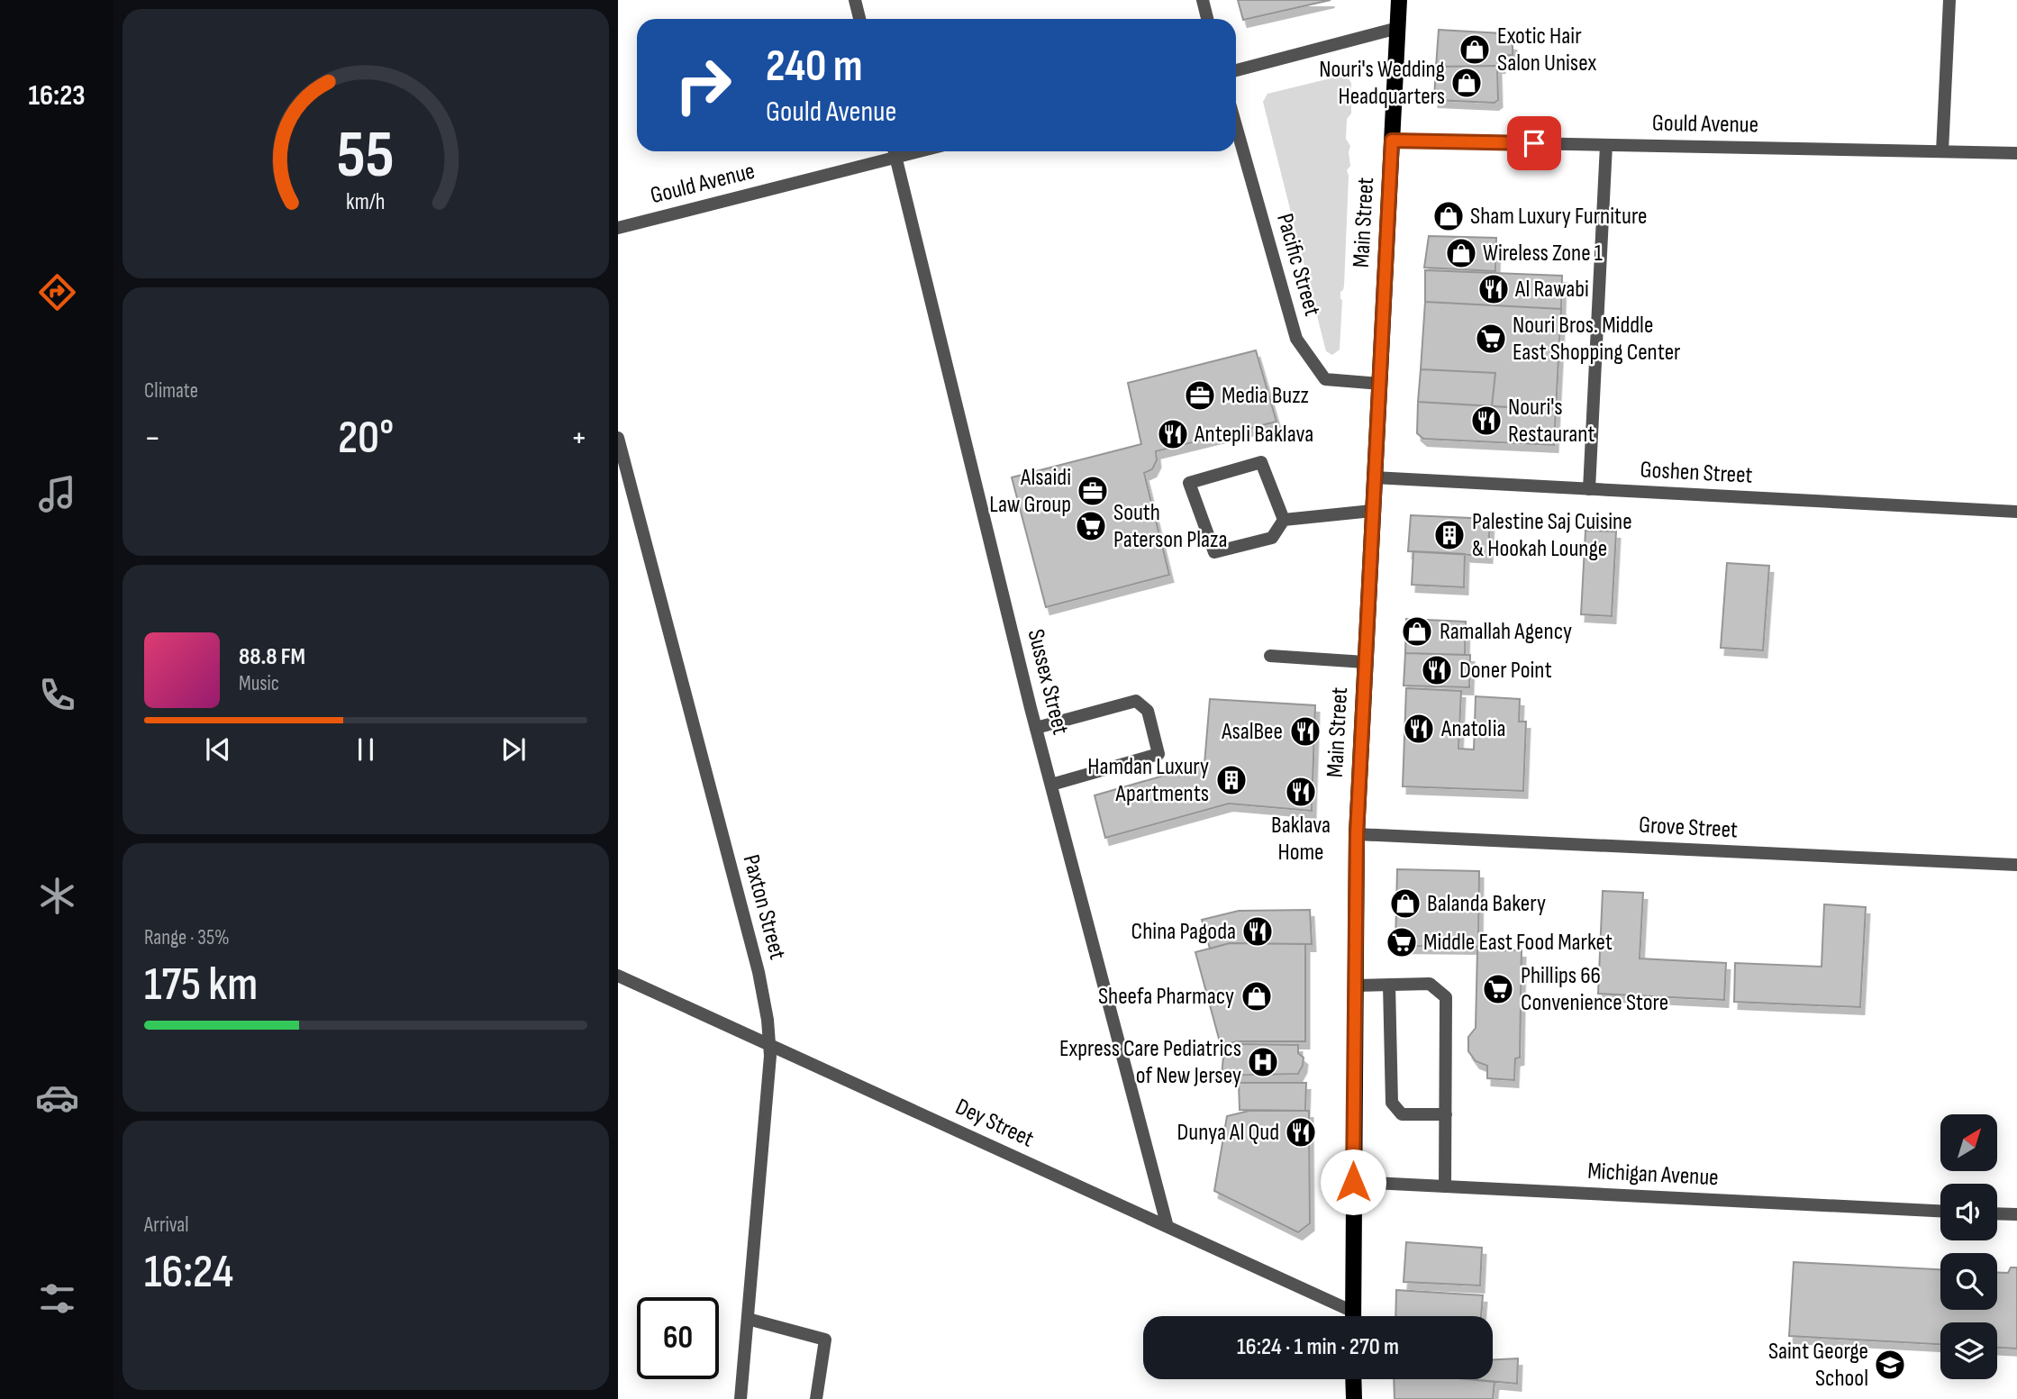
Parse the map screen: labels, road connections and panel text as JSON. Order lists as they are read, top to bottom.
{
  "streets": {
    "main road": ["Main Street"],
    "street": [
      "Gould Avenue",
      "Pacific Street",
      "Goshen Street",
      "Sussex Street",
      "Grove Street",
      "Paxton Street",
      "Dey Street",
      "Michigan Avenue"
    ]
  },
  "crossings": [
    ["Gould Avenue", "Main Street"],
    ["Gould Avenue", "Sussex Street"],
    ["Main Street", "Pacific Street"],
    ["Main Street", "Goshen Street"],
    ["Main Street", "Grove Street"],
    ["Main Street", "Michigan Avenue"],
    ["Sussex Street", "Dey Street"],
    ["Paxton Street", "Dey Street"]
  ],
  "places": {
    "shop": [
      "Exotic Hair Salon Unisex",
      "Nouri's Wedding Headquarters",
      "Sham Luxury Furniture",
      "Wireless Zone 1",
      "Ramallah Agency",
      "Balanda Bakery",
      "Sheefa Pharmacy"
    ],
    "restaurant": [
      "Al Rawabi",
      "Nouri's Restaurant",
      "Antepli Baklava",
      "Doner Point",
      "Anatolia",
      "AsalBee",
      "Baklava Home",
      "China Pagoda",
      "Dunya Al Qud"
    ],
    "supermarket": [
      "Nouri Bros. Middle East Shopping Center",
      "South Paterson Plaza",
      "Middle East Food Market",
      "Phillips 66 Convenience Store"
    ],
    "office": ["Media Buzz", "Alsaidi Law Group"],
    "building": ["Palestine Saj Cuisine & Hookah Lounge", "Hamdan Luxury Apartments"],
    "hospital": ["Express Care Pediatrics of New Jersey"],
    "school or university": ["Saint George School"]
  },
  "north": "top right",
  "page": {
    "tabs": "16:23",
    "turn": ["240 m", "Gould Avenue"],
    "tile": [
      "Climate",
      ["Range · 35%", "175 km"],
      ["Arrival", "16:24"]
    ],
    "heat": ["−", "20°", "+"],
    "song": ["88.8 FM", "Music"],
    "limit": "60",
    "trip": "16:24 · 1 min · 270 m",
    "gauge": ["55", "km/h"]
  }
}
